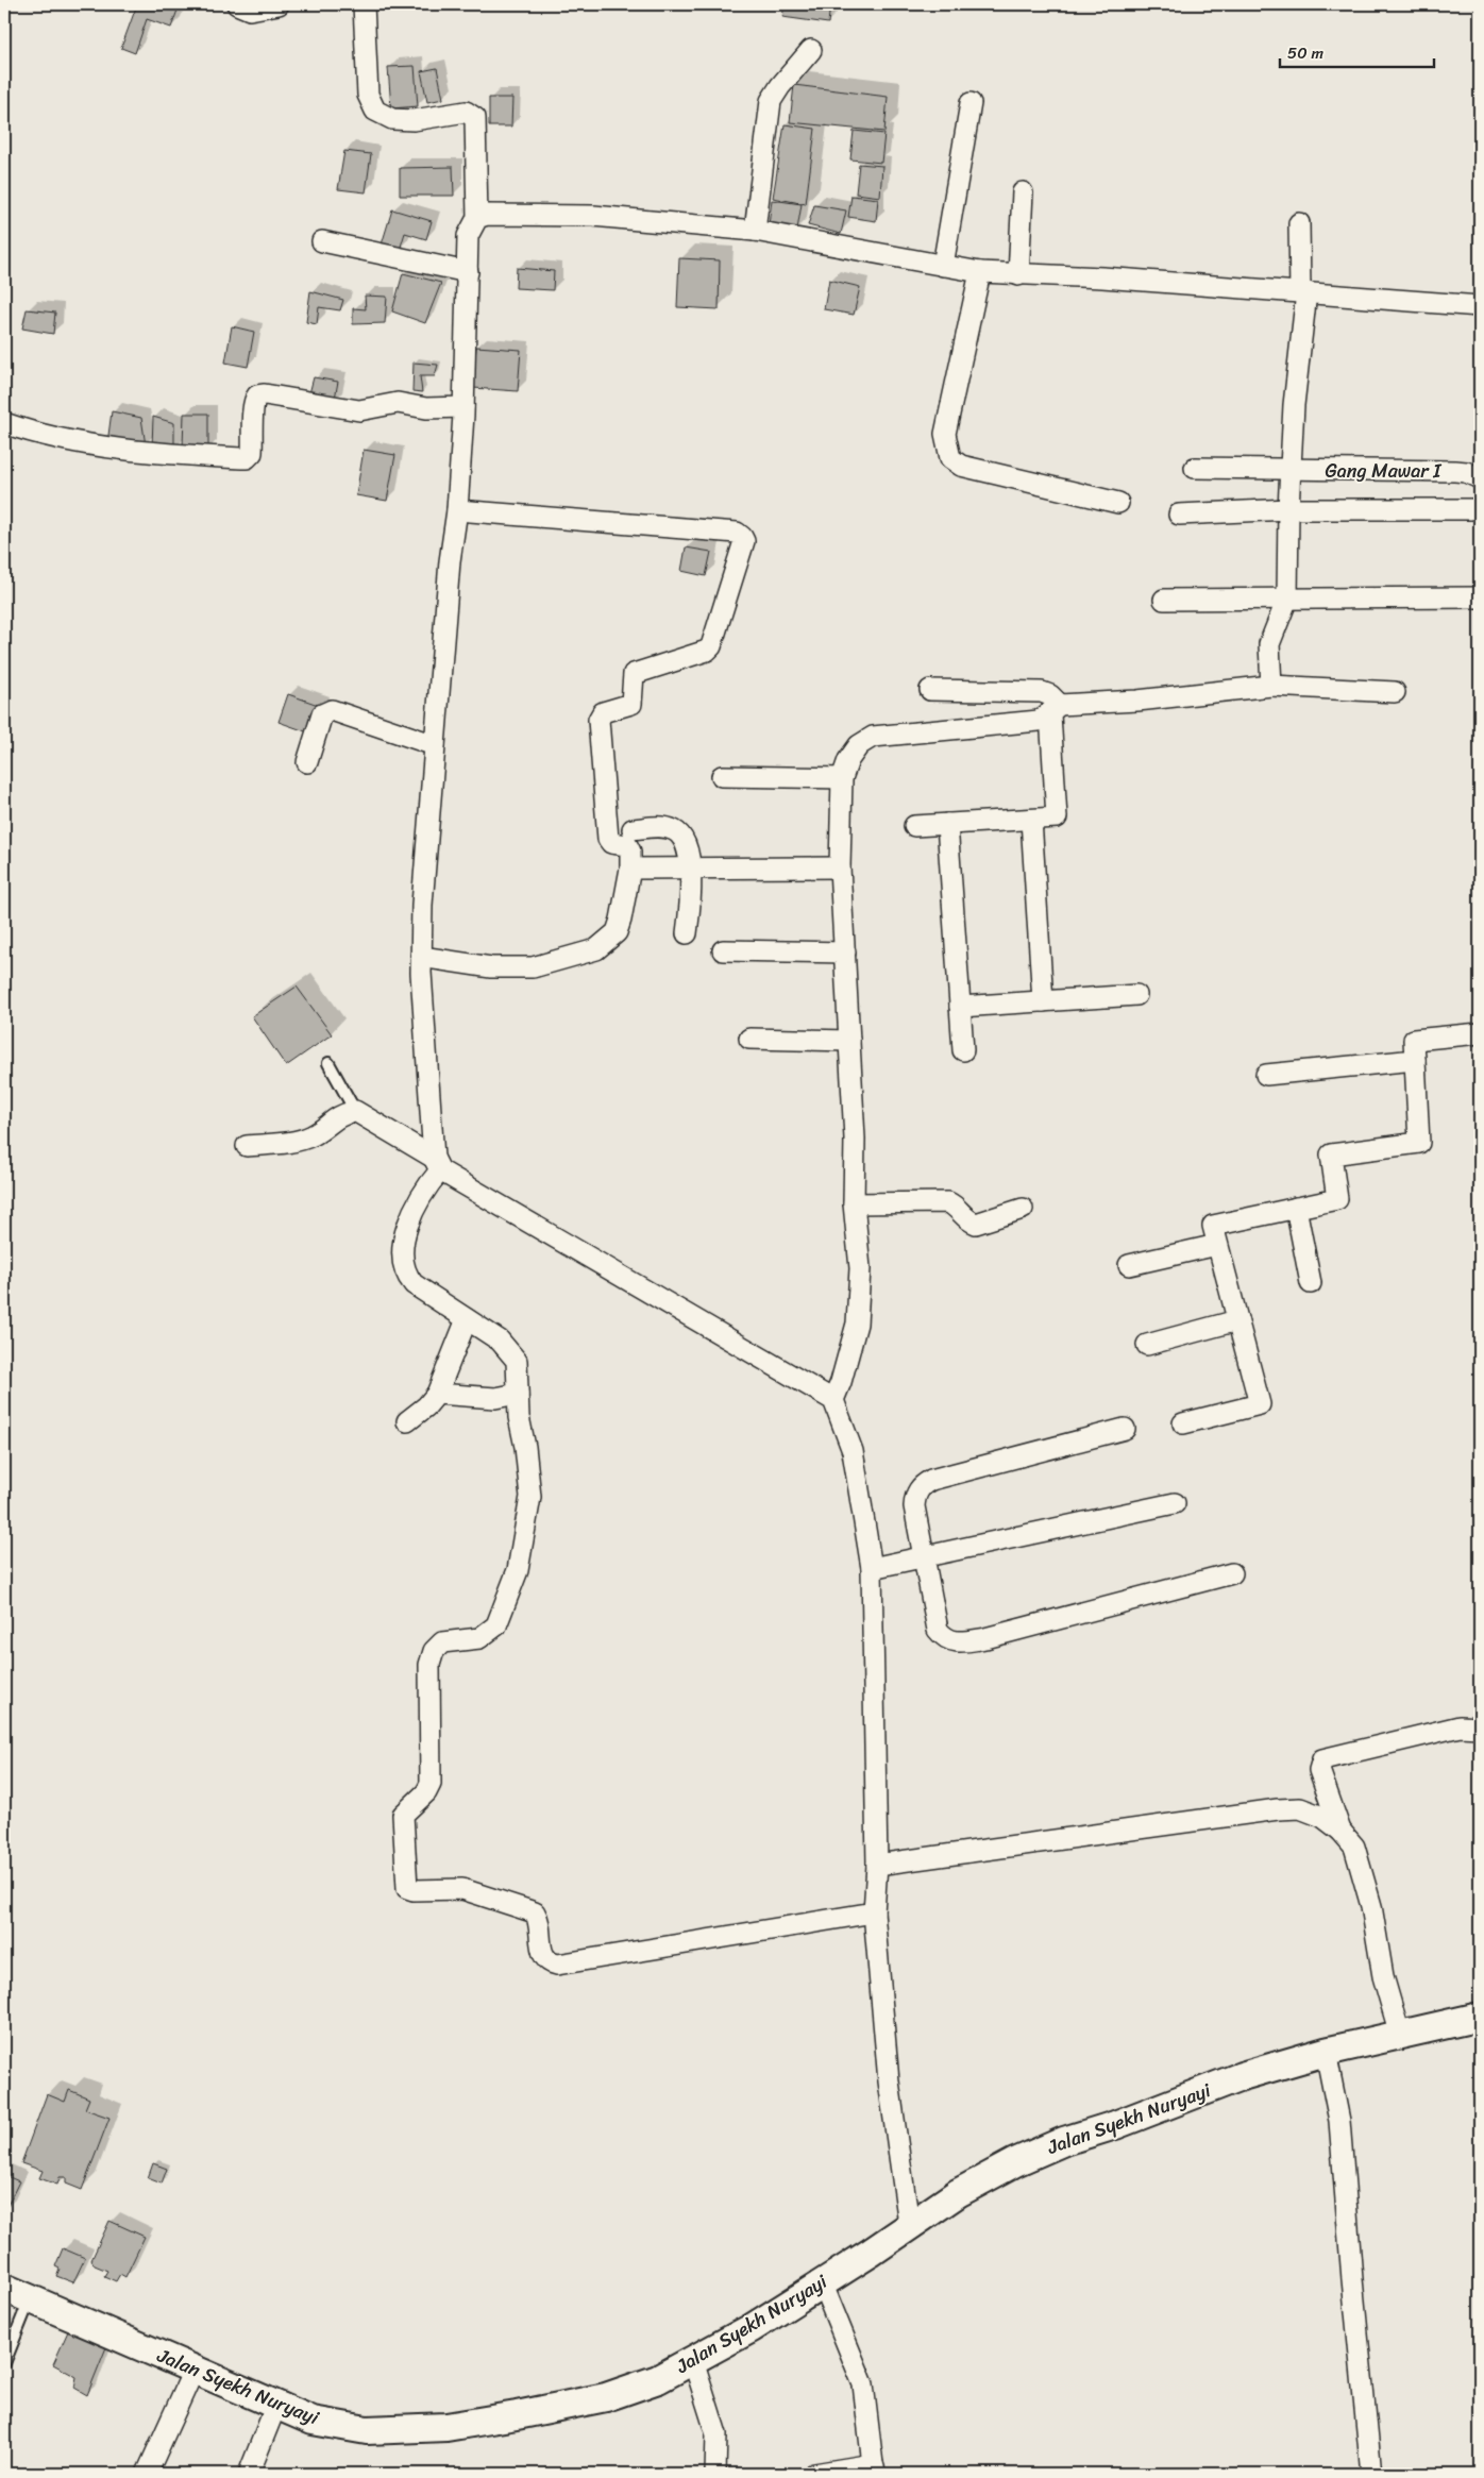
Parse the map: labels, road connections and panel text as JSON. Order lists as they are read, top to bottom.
{
  "streets": {
    "main road": ["Jalan Syekh Nuryayi"],
    "street": ["Gang Mawar I"]
  },
  "scale_bar": "50 m"
}
